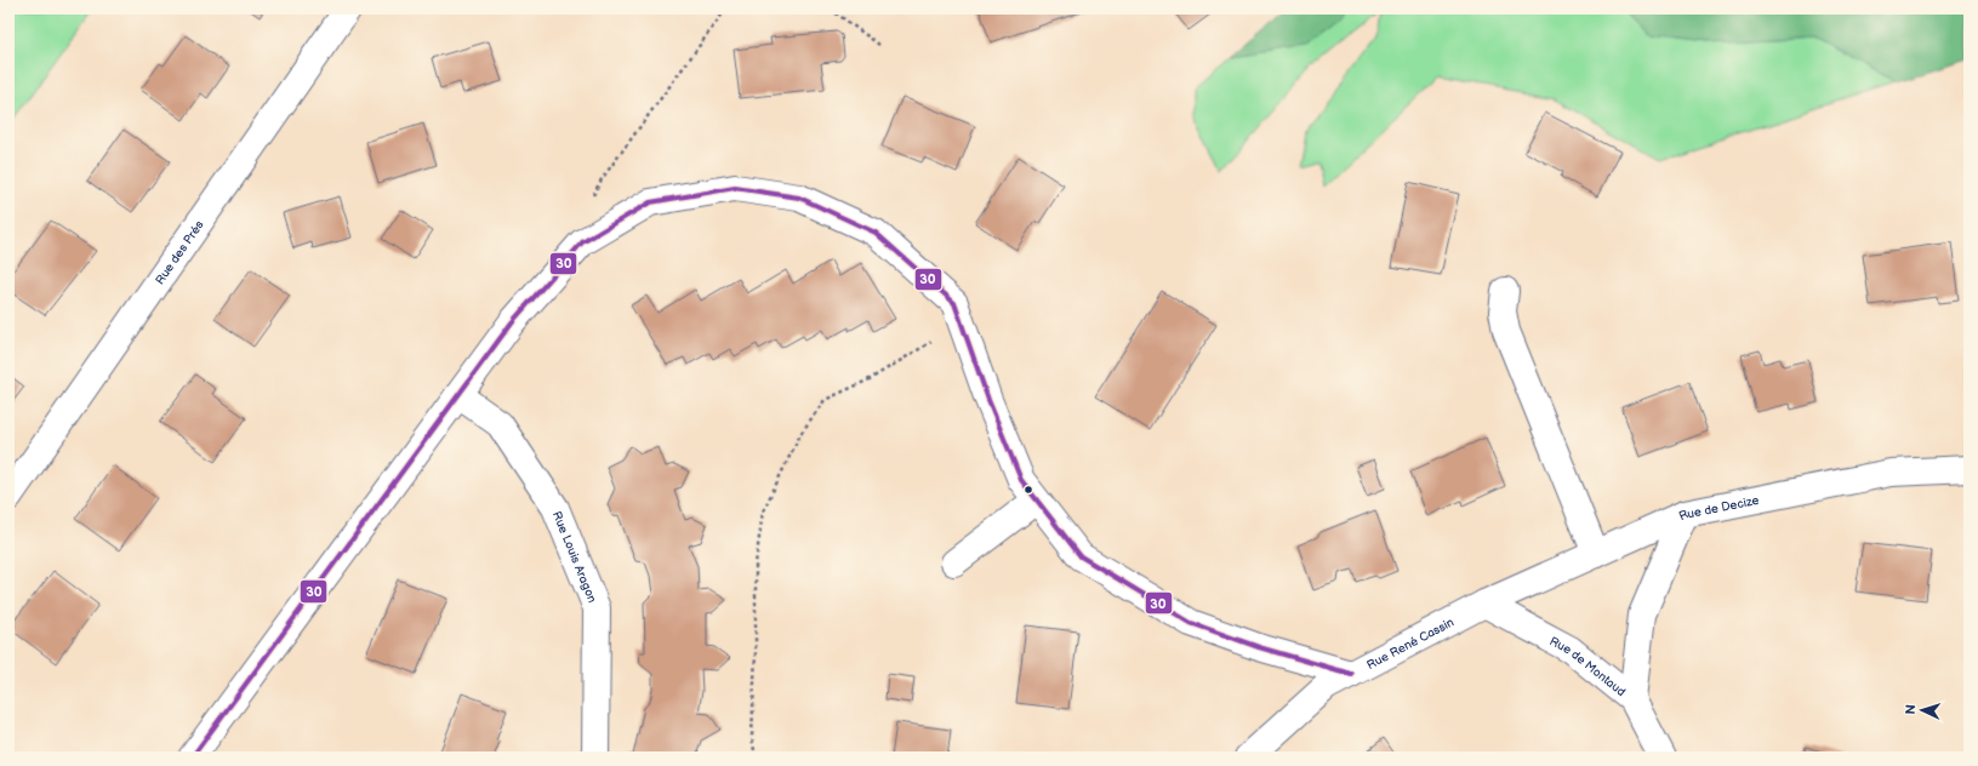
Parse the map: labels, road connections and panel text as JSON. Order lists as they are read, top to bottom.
{
  "streets": {
    "street": [
      "Rue des Prés",
      "Rue de Decize",
      "Rue Louis Aragon",
      "Rue René Cassin",
      "Rue de Montaud"
    ]
  },
  "crossings": [
    ["Rue de Decize", "Rue René Cassin"],
    ["Rue de Decize", "Rue de Montaud"],
    ["Rue René Cassin", "Rue de Montaud"]
  ],
  "lines": ["transit line 30"],
  "north": "left"
}
